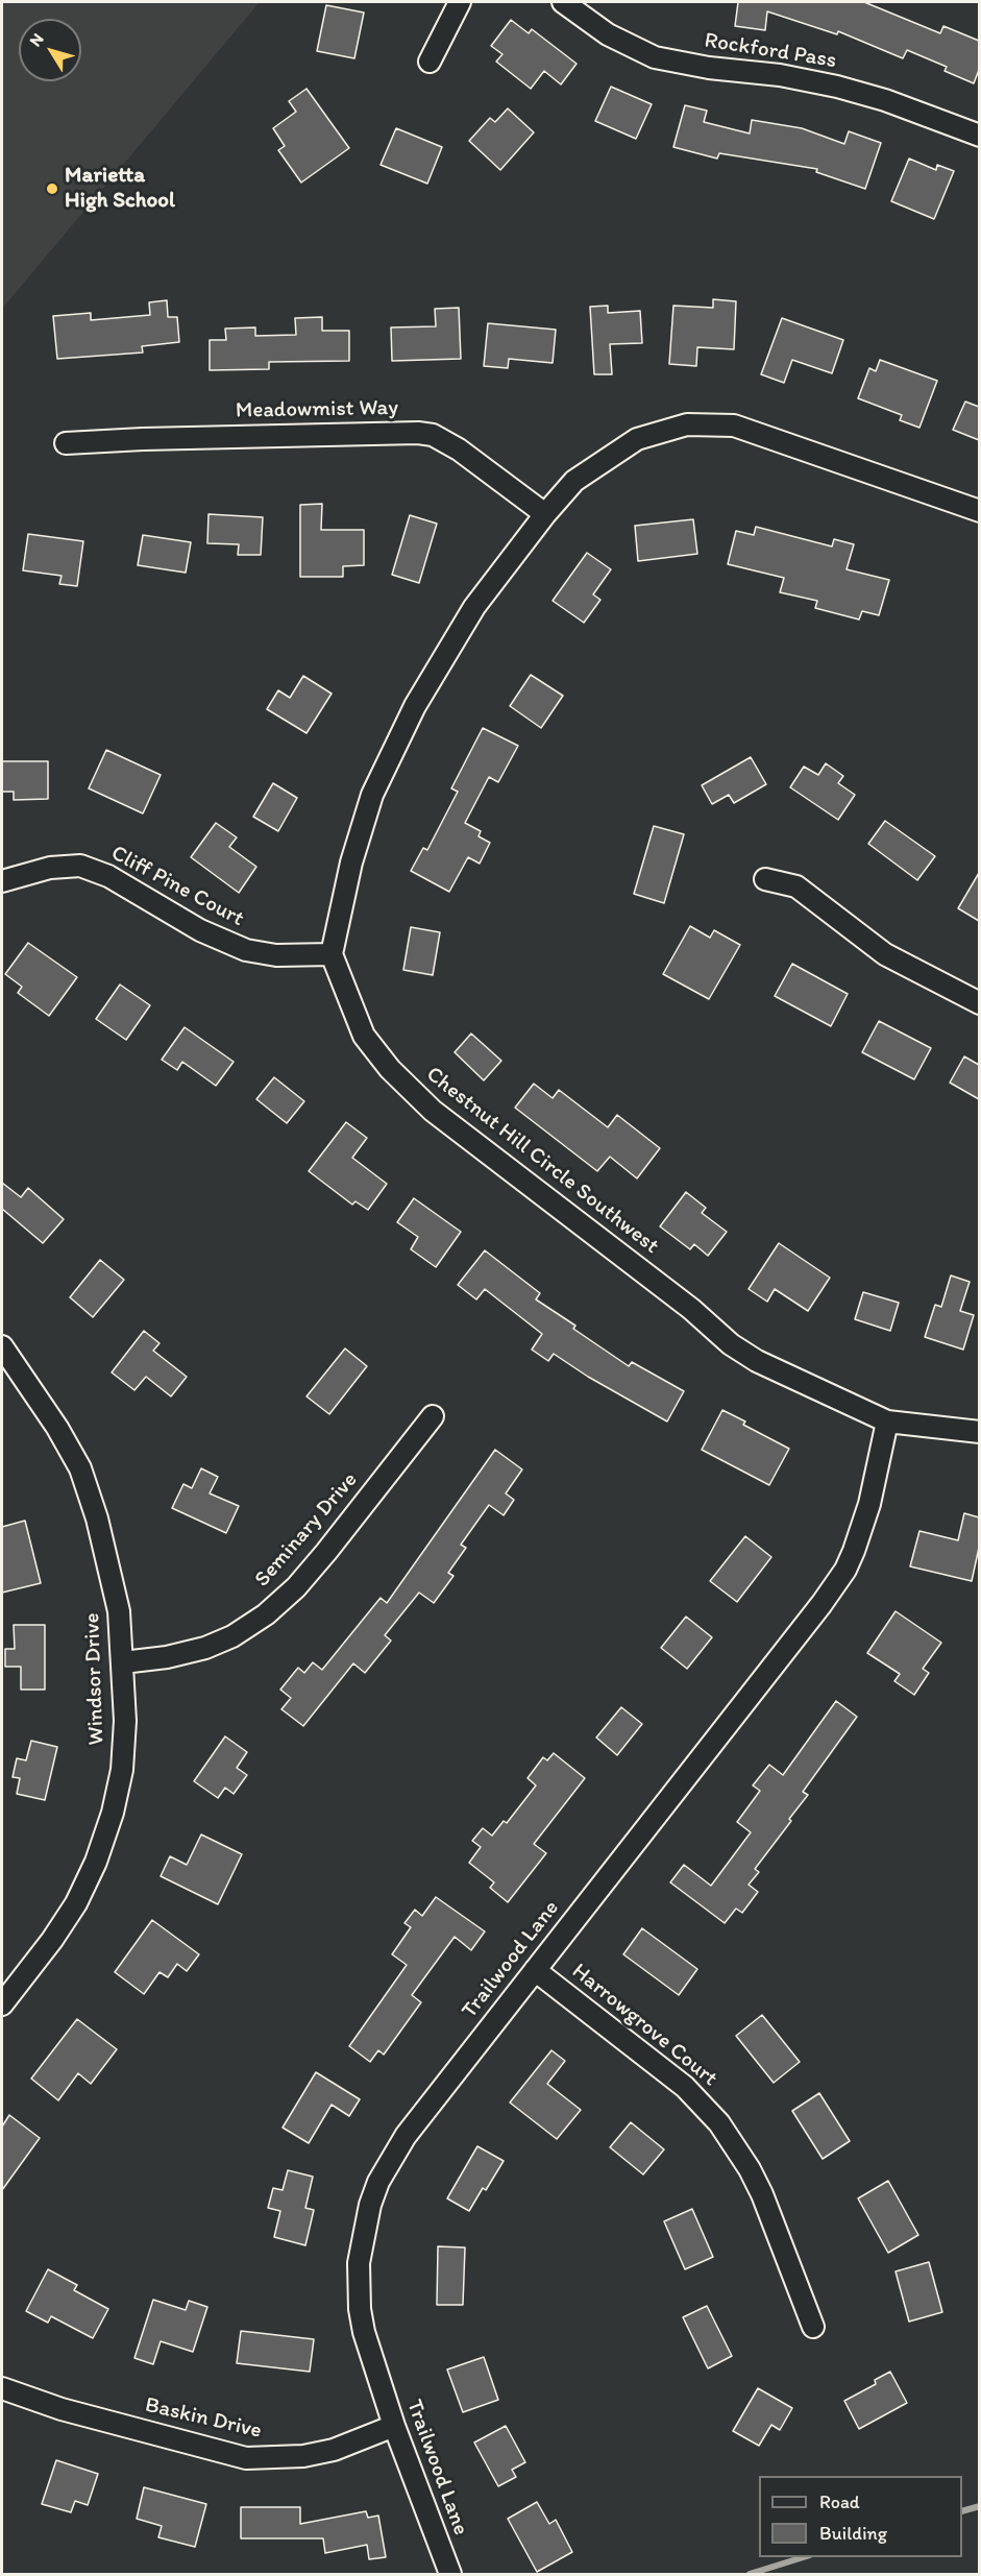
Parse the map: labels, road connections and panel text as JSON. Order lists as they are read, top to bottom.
{
  "streets": {
    "street": [
      "Rockford Pass",
      "Meadowmist Way",
      "Cliff Pine Court",
      "Chestnut Hill Circle Southwest",
      "Seminary Drive",
      "Windsor Drive",
      "Trailwood Lane",
      "Harrowgrove Court",
      "Baskin Drive"
    ]
  },
  "crossings": [
    ["Cliff Pine Court", "Chestnut Hill Circle Southwest"],
    ["Chestnut Hill Circle Southwest", "Trailwood Lane"],
    ["Seminary Drive", "Windsor Drive"],
    ["Trailwood Lane", "Harrowgrove Court"],
    ["Trailwood Lane", "Baskin Drive"]
  ],
  "places": ["Marietta High School"],
  "legend": ["Road", "Building"],
  "north": "top left"
}
